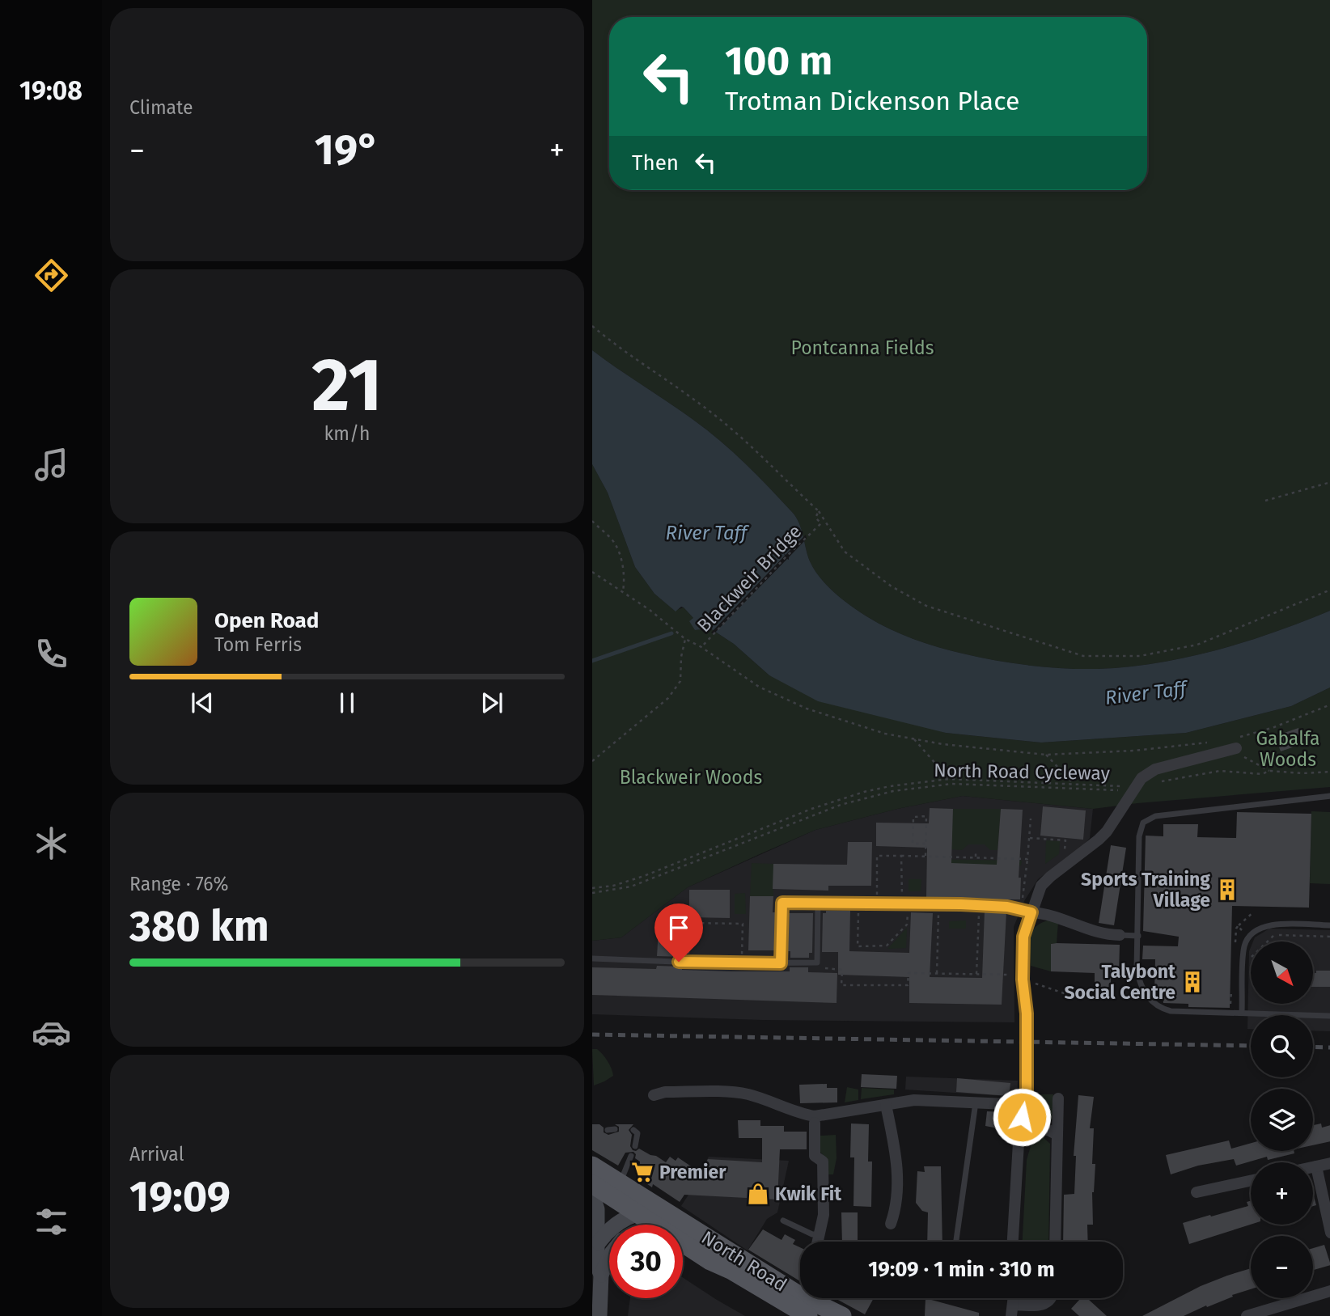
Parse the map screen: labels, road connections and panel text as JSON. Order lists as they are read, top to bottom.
{
  "streets": {
    "main road": ["North Road"],
    "path": ["Blackweir Bridge", "North Road Cycleway"]
  },
  "water": ["River Taff"],
  "parks": ["Pontcanna Fields", "Gabalfa Woods", "Blackweir Woods"],
  "places": {
    "building": ["Sports Training Village", "Talybont Social Centre"],
    "supermarket": ["Premier"],
    "shop": ["Kwik Fit"]
  },
  "north": "bottom right",
  "page": {
    "tabs": "19:08",
    "tile": [
      "Climate",
      ["21", "km/h"],
      ["Range · 76%", "380 km"],
      ["Arrival", "19:09"]
    ],
    "turn": ["100 m", "Trotman Dickenson Place"],
    "heat": ["−", "19°", "+"],
    "then": "Then",
    "song": ["Open Road", "Tom Ferris"],
    "map_buttons": ["+", "−"],
    "limit": "30",
    "trip": "19:09 · 1 min · 310 m"
  }
}
